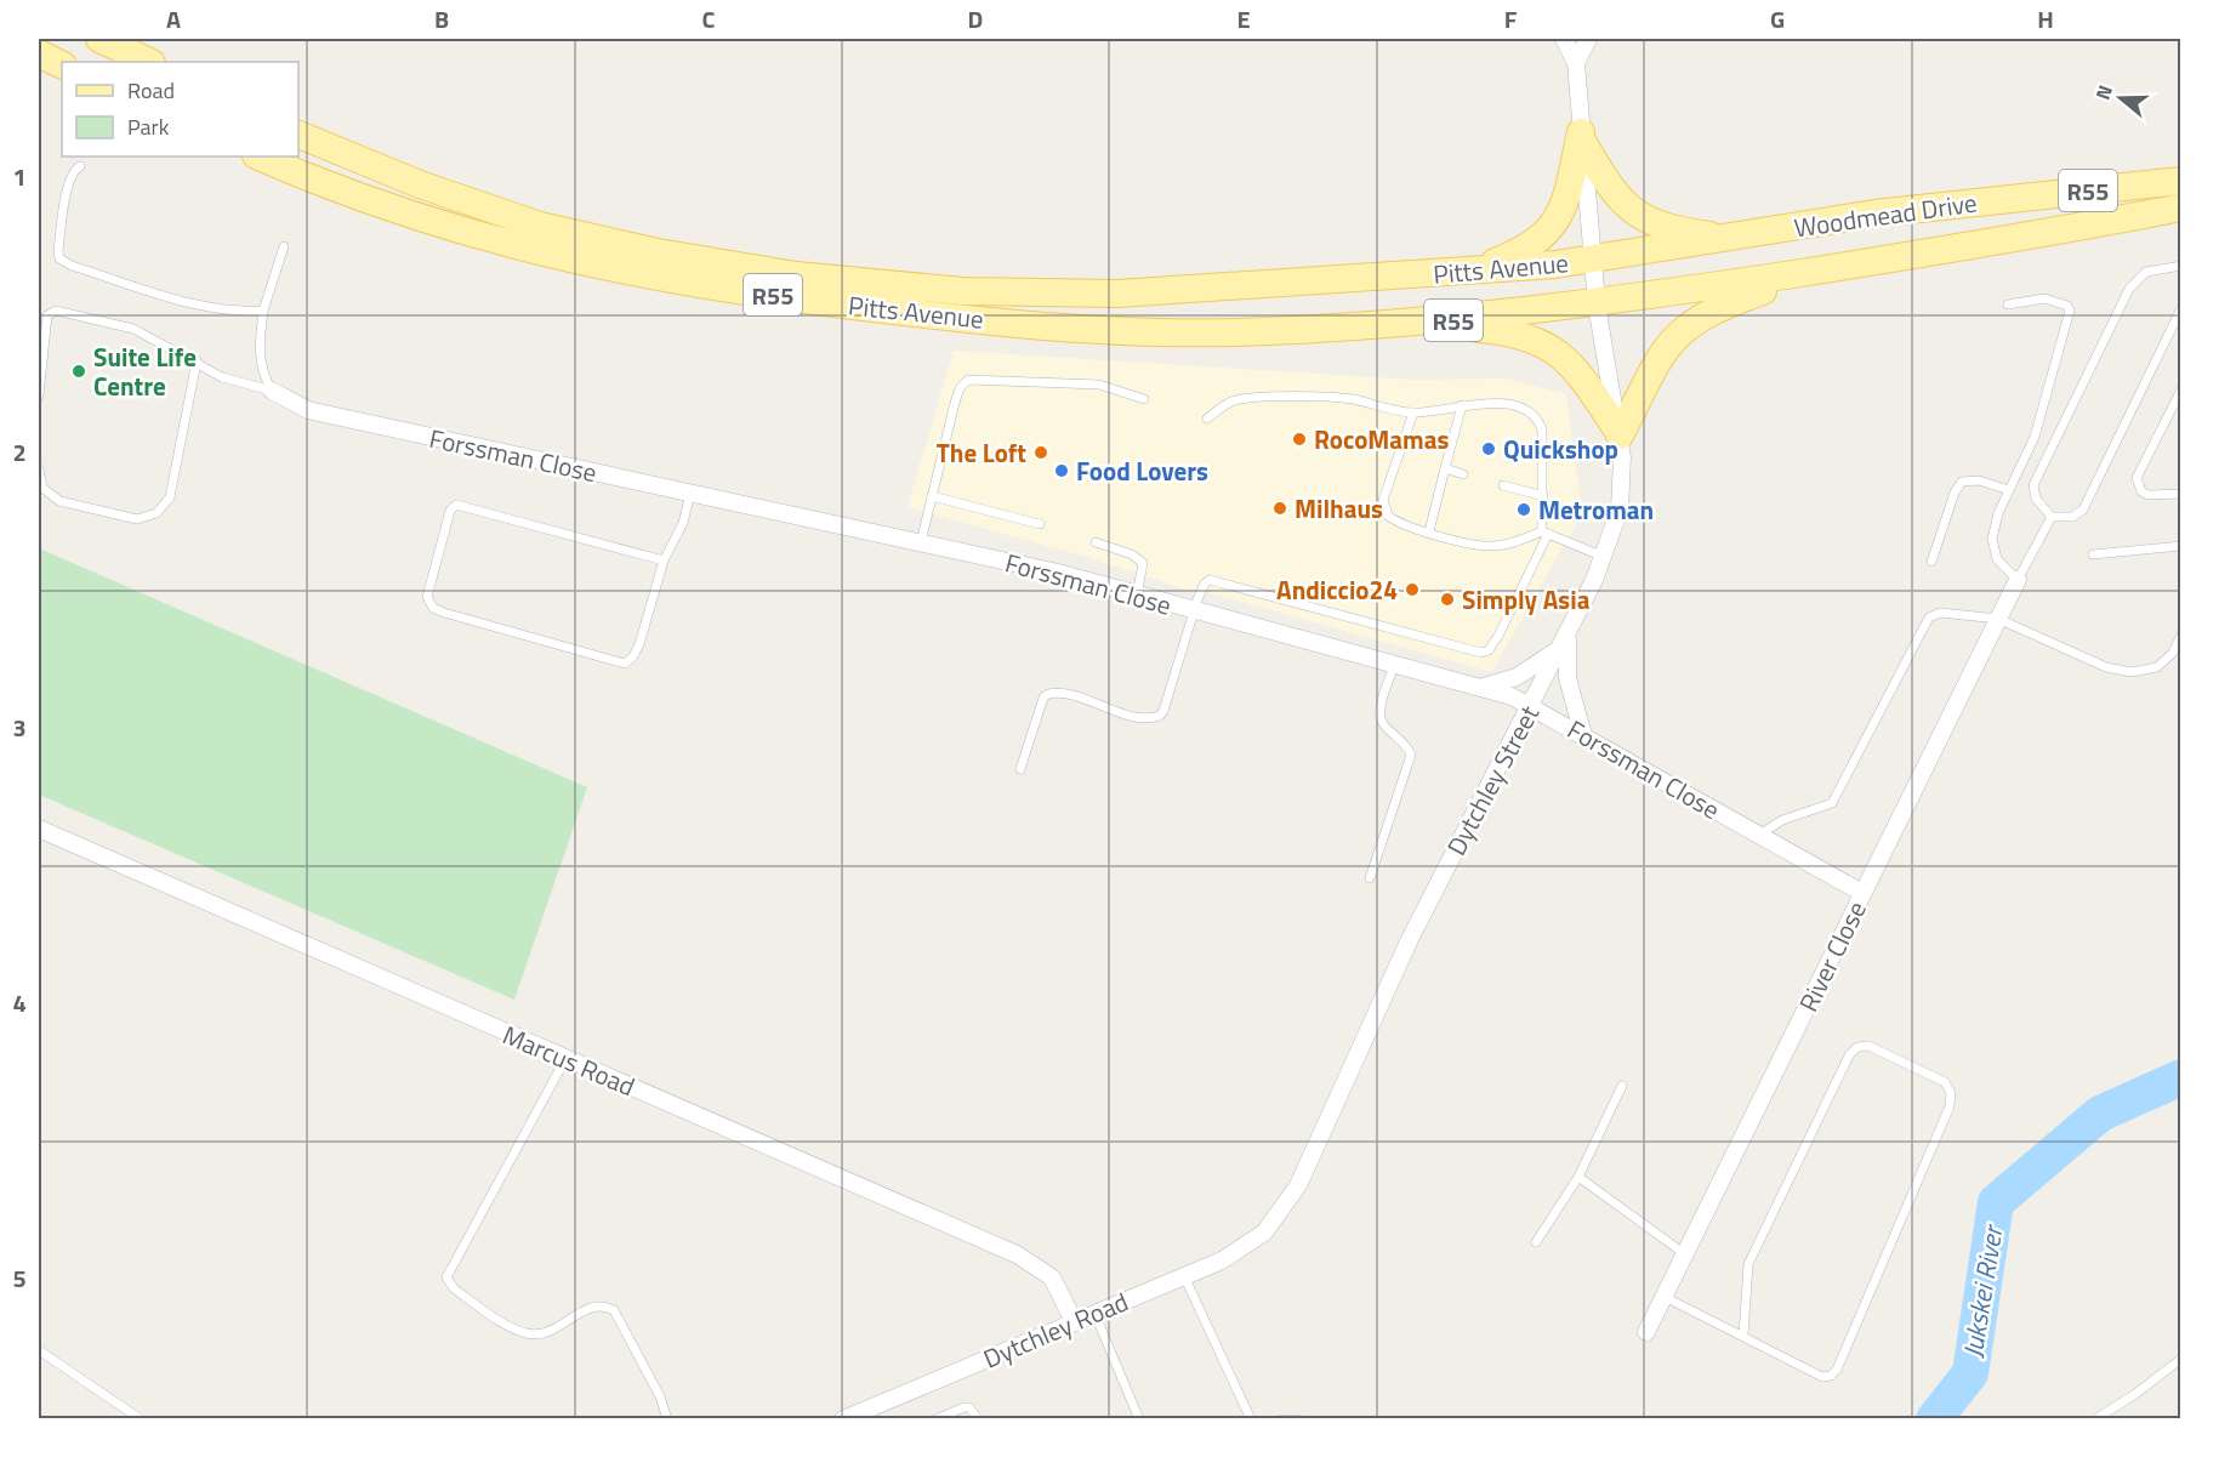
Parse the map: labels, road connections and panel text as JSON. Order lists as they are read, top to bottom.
{
  "streets": {
    "main road": ["R55", "Woodmead Drive", "Pitts Avenue"],
    "street": [
      "Forssman Close",
      "Dytchley Street",
      "River Close",
      "Marcus Road",
      "Dytchley Road"
    ]
  },
  "crossings": [
    ["Woodmead Drive", "Pitts Avenue"],
    ["Woodmead Drive", "Dytchley Street"],
    ["Pitts Avenue", "Dytchley Street"],
    ["Forssman Close", "Dytchley Street"],
    ["Forssman Close", "River Close"],
    ["Dytchley Street", "Dytchley Road"],
    ["Marcus Road", "Dytchley Road"]
  ],
  "water": ["Jukskei River"],
  "places": [
    "Suite Life Centre",
    "RocoMamas",
    "Quickshop",
    "The Loft",
    "Food Lovers",
    "Milhaus",
    "Metroman",
    "Andiccio24",
    "Simply Asia"
  ],
  "legend": ["Road", "Park"],
  "north": "left",
  "grid": {
    "columns": [
      "A",
      "B",
      "C",
      "D",
      "E",
      "F",
      "G",
      "H"
    ],
    "rows": [
      "1",
      "2",
      "3",
      "4",
      "5"
    ]
  }
}
